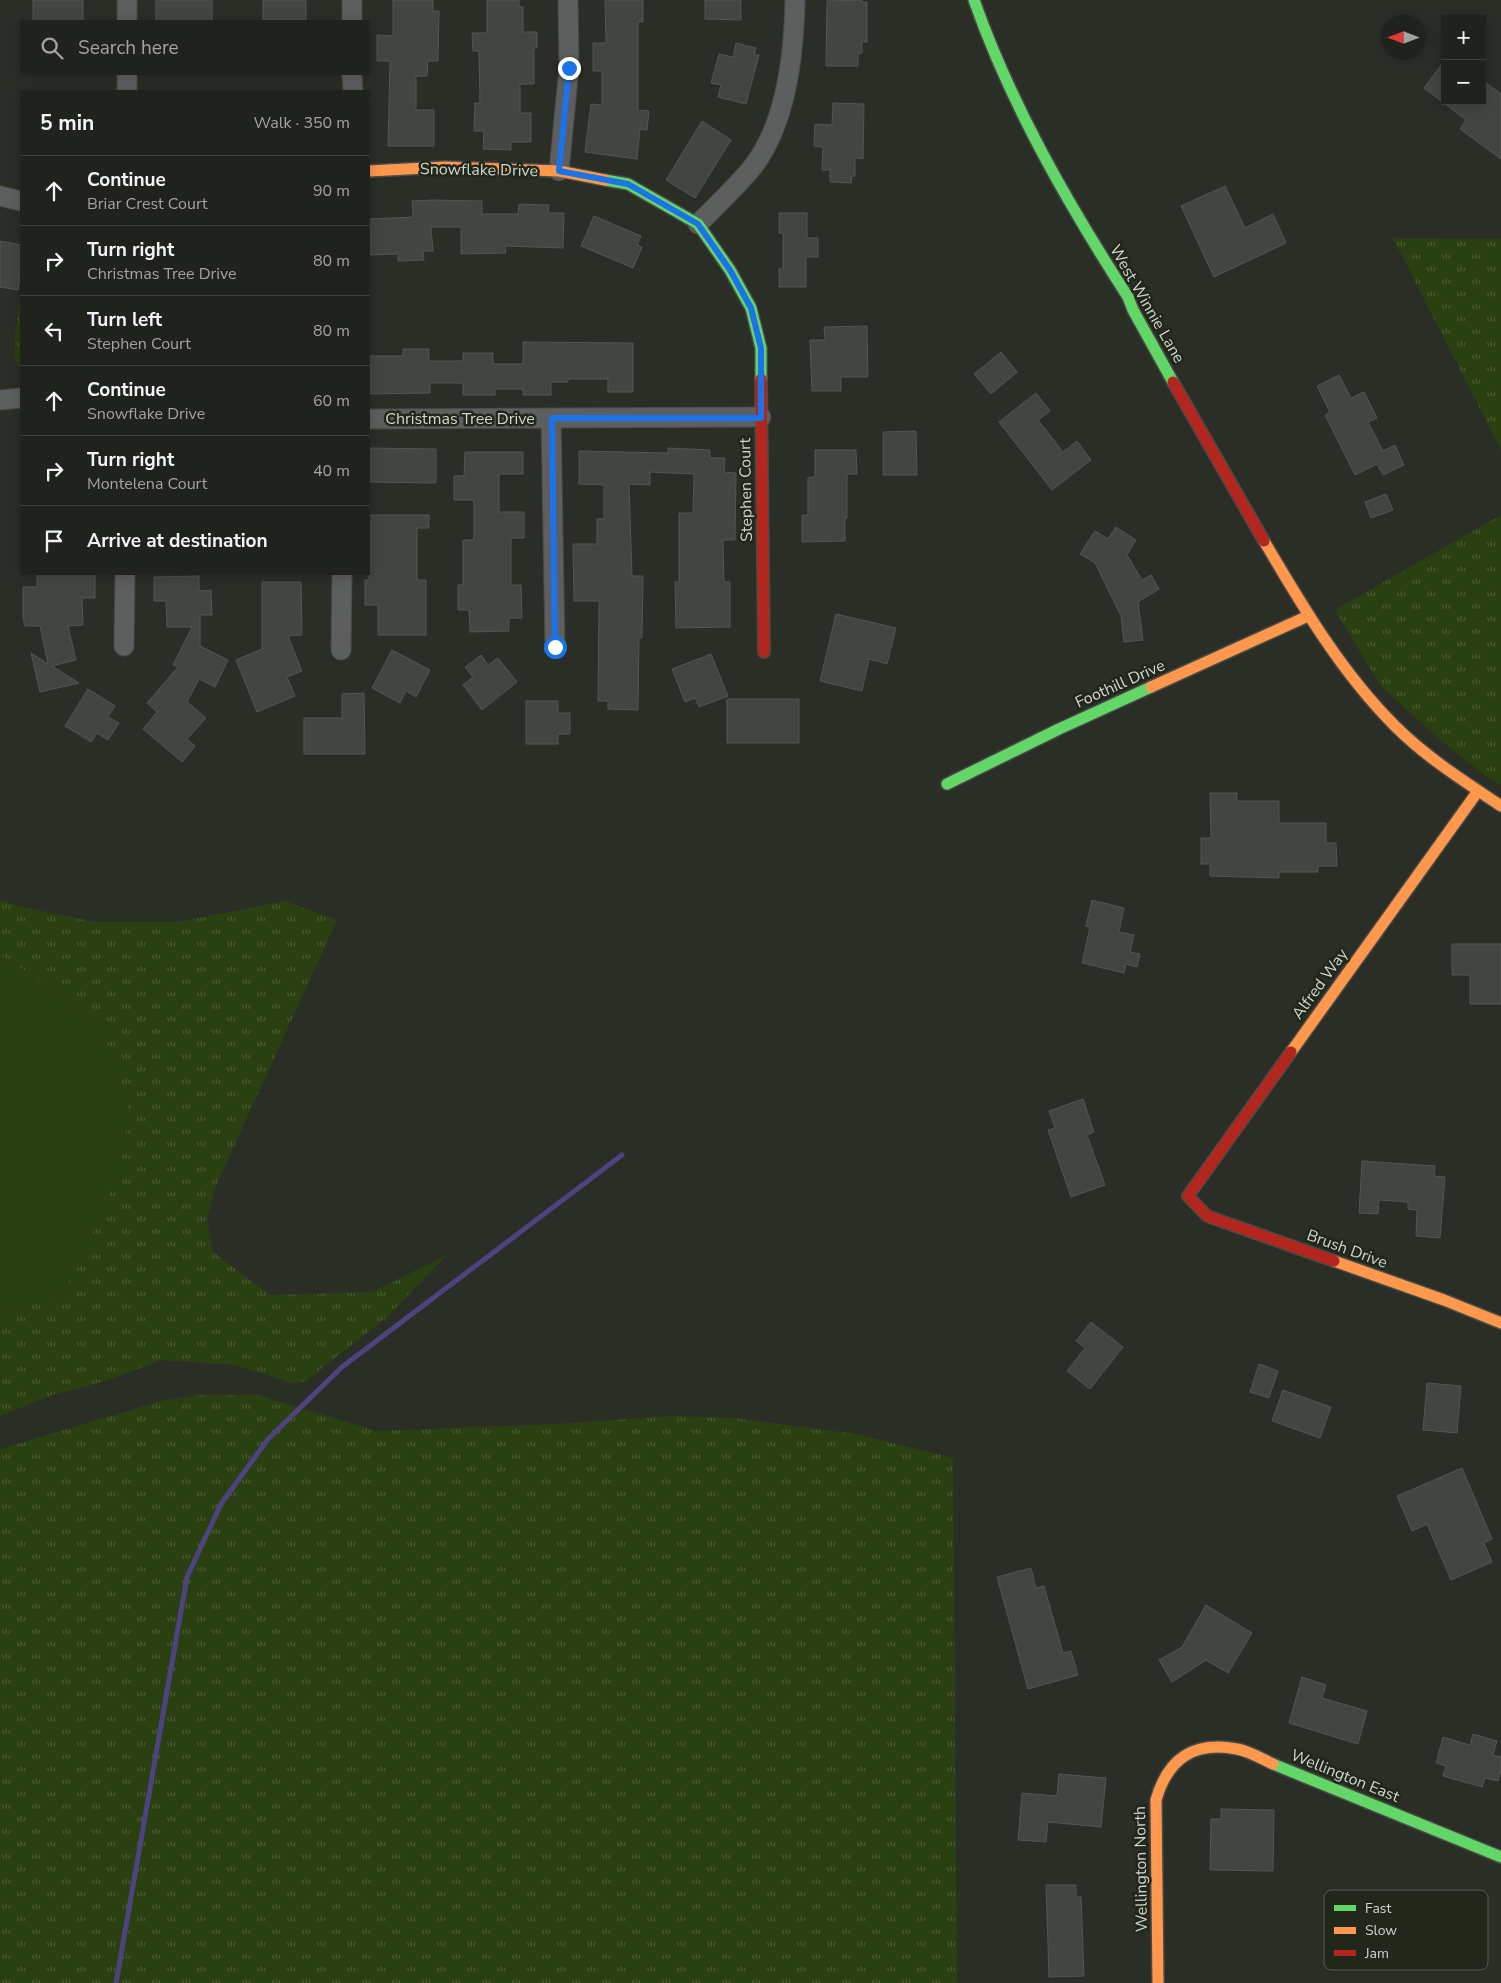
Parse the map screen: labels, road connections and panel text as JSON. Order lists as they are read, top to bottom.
{
  "streets": {
    "street": [
      "Snowflake Drive",
      "West Winnie Lane",
      "Christmas Tree Drive",
      "Stephen Court",
      "Foothill Drive",
      "Alfred Way",
      "Brush Drive",
      "Wellington East",
      "Wellington North"
    ]
  },
  "crossings": [
    ["Snowflake Drive", "Stephen Court"],
    ["West Winnie Lane", "Foothill Drive"],
    ["West Winnie Lane", "Alfred Way"],
    ["Christmas Tree Drive", "Stephen Court"],
    ["Alfred Way", "Brush Drive"],
    ["Wellington East", "Wellington North"]
  ],
  "legend": ["Fast", "Slow", "Jam"],
  "north": "left",
  "page": {
    "map_buttons": ["+", "−"],
    "search": "Search here",
    "heading": ["5 min", "Walk · 350 m"],
    "list": [
      ["Continue", "Briar Crest Court", "90 m"],
      ["Turn right", "Christmas Tree Drive", "80 m"],
      ["Turn left", "Stephen Court", "80 m"],
      ["Continue", "Snowflake Drive", "60 m"],
      ["Turn right", "Montelena Court", "40 m"],
      "Arrive at destination"
    ]
  }
}
